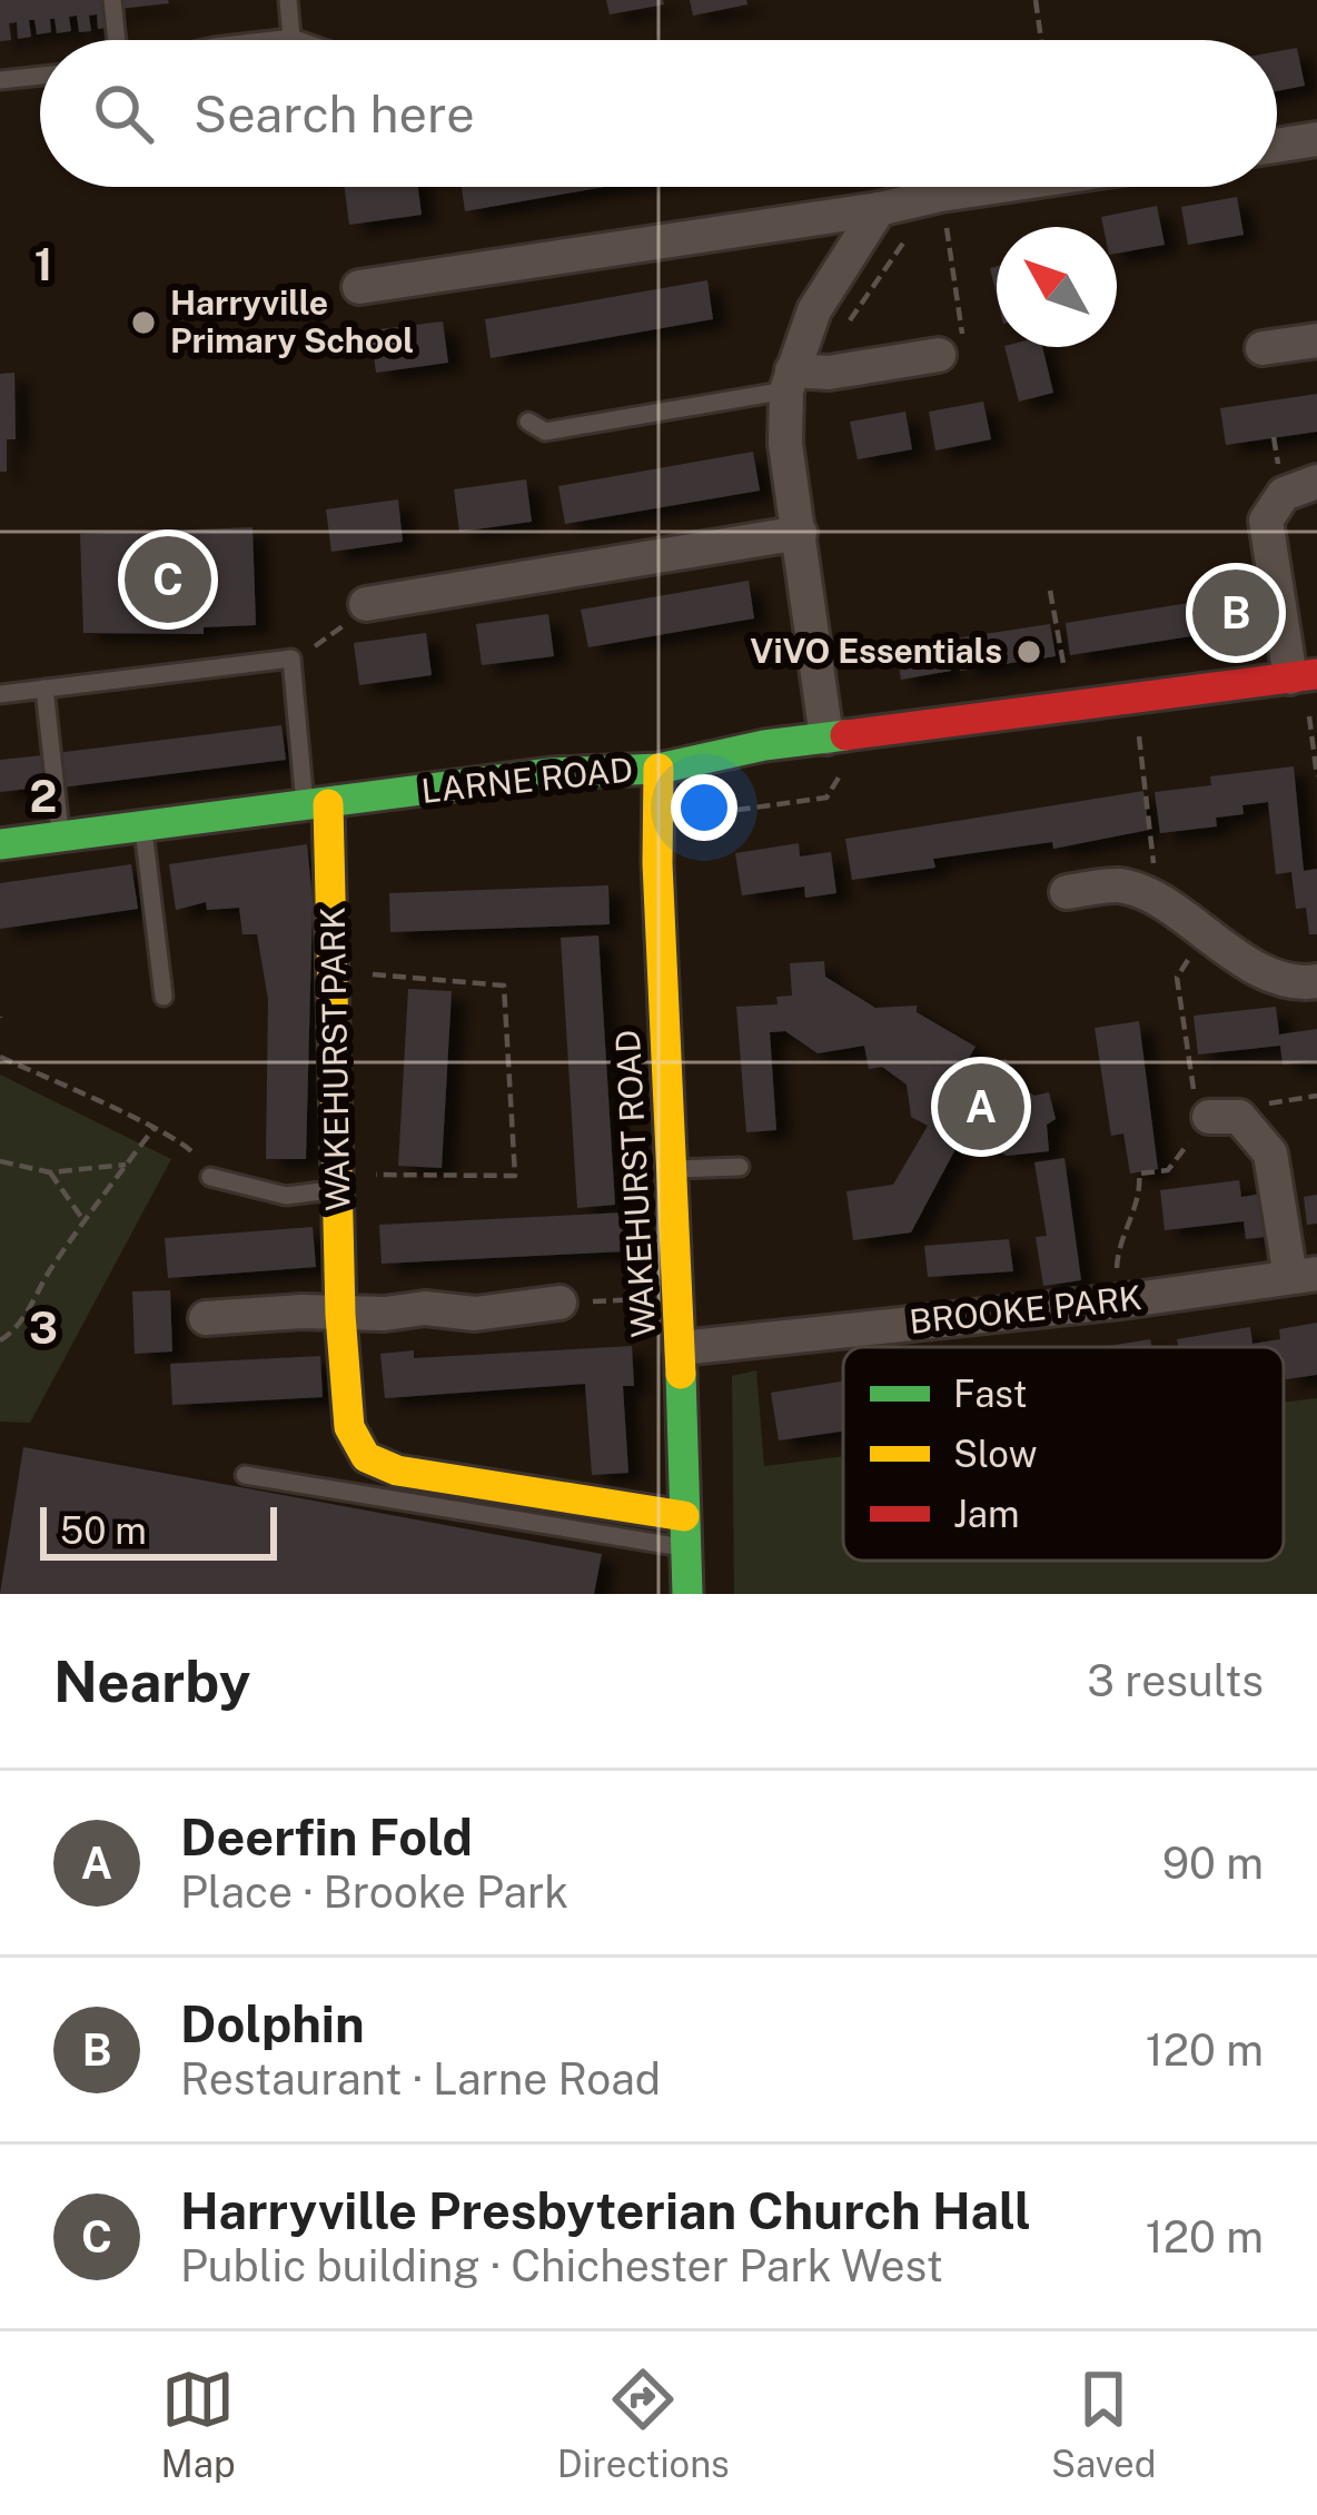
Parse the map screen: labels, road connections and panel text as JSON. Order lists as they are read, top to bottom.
{
  "streets": {
    "street": [
      "LARNE ROAD",
      "WAKEHURST PARK",
      "WAKEHURST ROAD",
      "BROOKE PARK"
    ]
  },
  "crossings": [
    ["LARNE ROAD", "WAKEHURST PARK"],
    ["LARNE ROAD", "WAKEHURST ROAD"],
    ["WAKEHURST PARK", "WAKEHURST ROAD"],
    ["WAKEHURST ROAD", "BROOKE PARK"]
  ],
  "places": ["Harryville Primary School", "ViVO Essentials"],
  "legend": ["Fast", "Slow", "Jam"],
  "scale_bar": "50 m",
  "north": "top left",
  "page": {
    "search": "Search here",
    "pins": ["C", "B", "A"],
    "scale": "50 m",
    "heading": ["Nearby", "3 results"],
    "list": [
      {
        "mark": "A",
        "name": "Deerfin Fold",
        "note": "Place · Brooke Park",
        "value": "90 m"
      },
      {
        "mark": "B",
        "name": "Dolphin",
        "note": "Restaurant · Larne Road",
        "value": "120 m"
      },
      {
        "mark": "C",
        "name": "Harryville Presbyterian Church Hall",
        "note": "Public building · Chichester Park West",
        "value": "120 m"
      }
    ],
    "nav": ["Map", "Directions", "Saved"]
  },
  "grid": {
    "rows": ["1", "2", "3"]
  }
}
